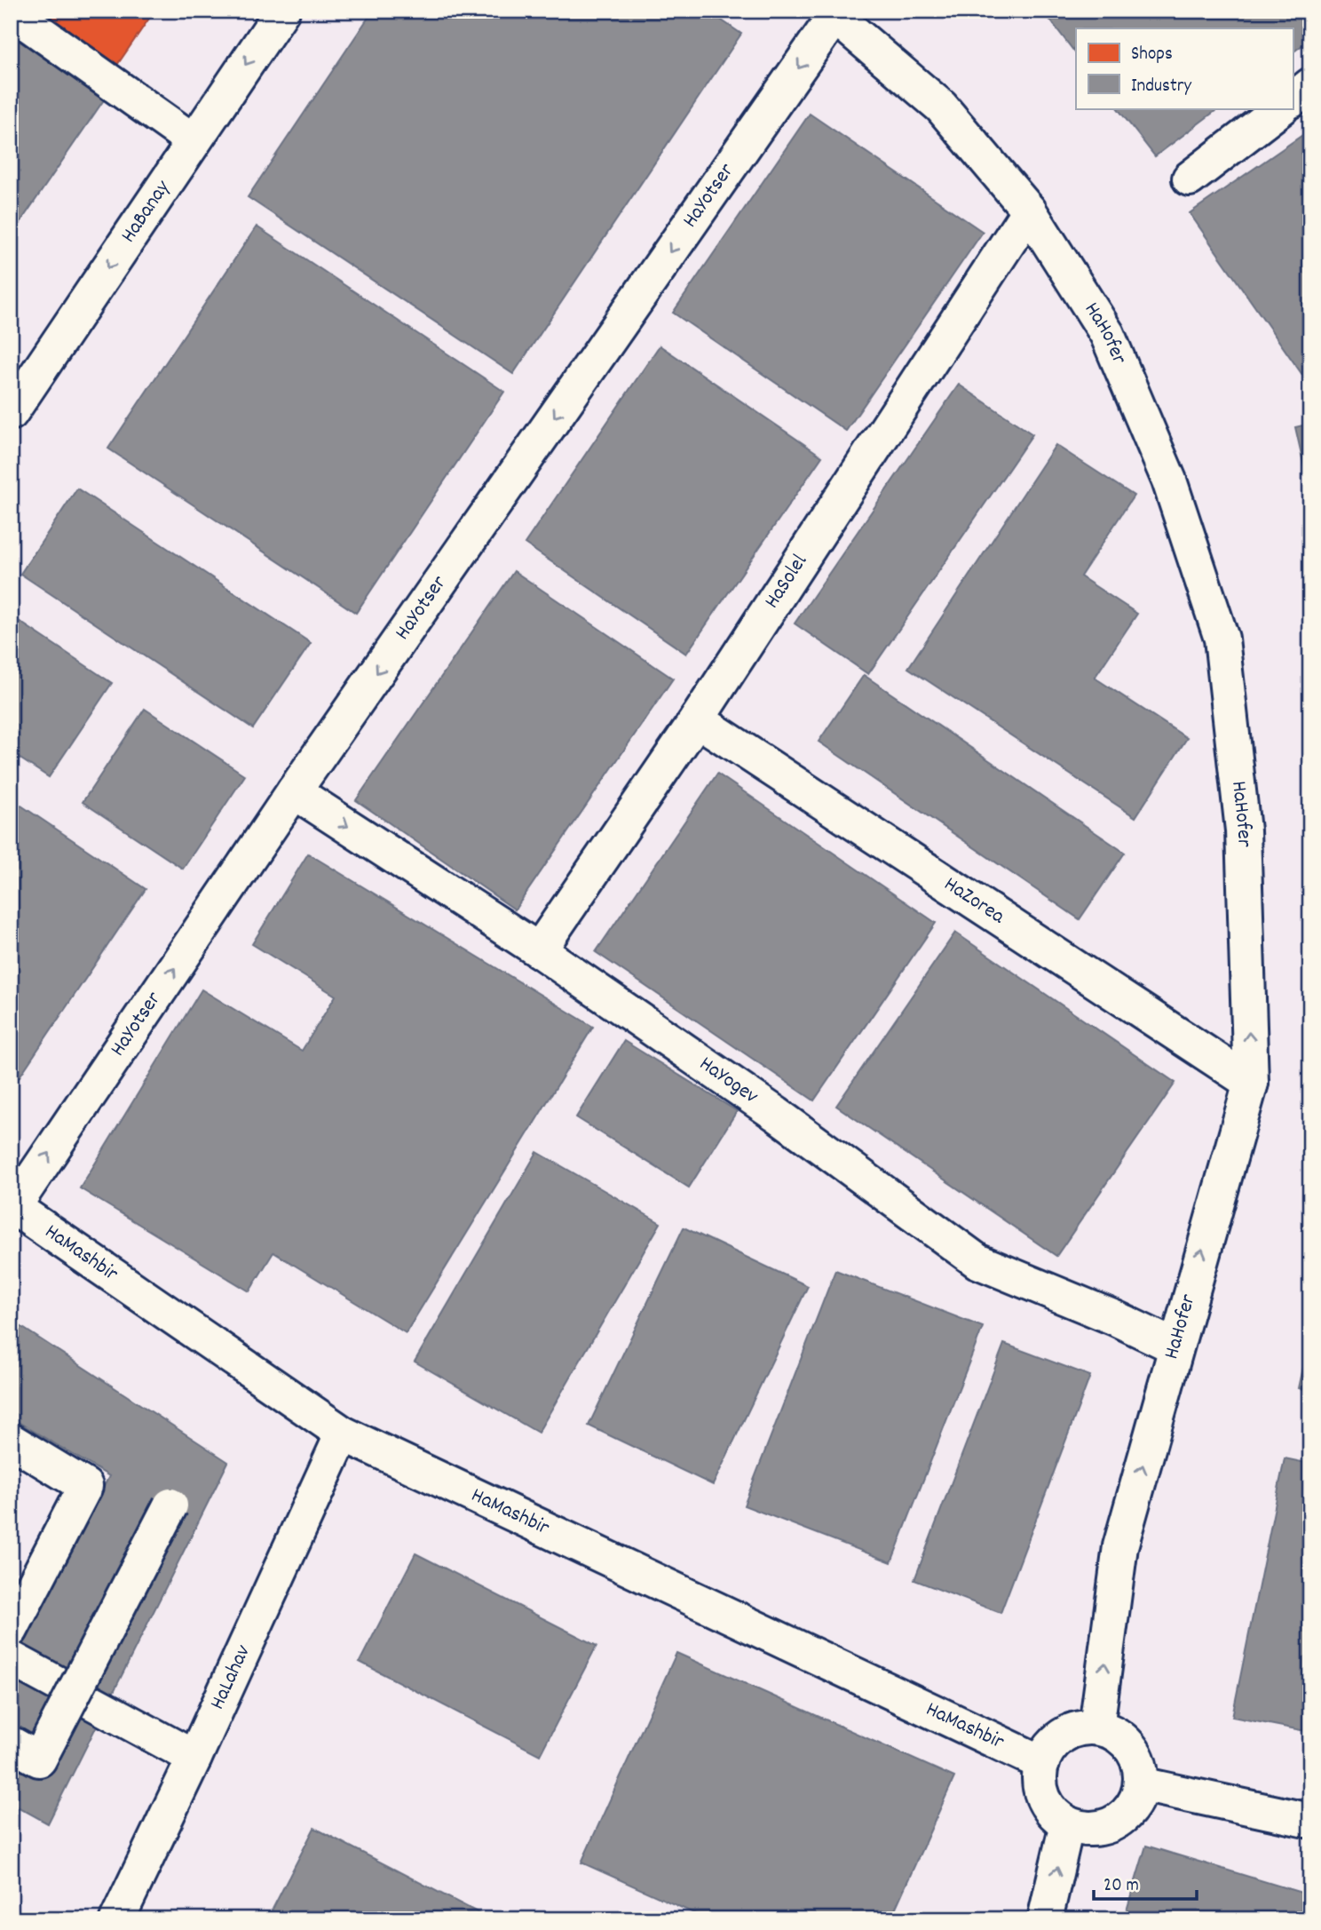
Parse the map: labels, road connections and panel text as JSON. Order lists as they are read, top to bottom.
{
  "streets": {
    "street": [
      "HaYotser",
      "HaBanay",
      "HaHofer",
      "HaSolel",
      "HaZorea",
      "HaYogev",
      "HaMashbir",
      "HaLahav"
    ]
  },
  "crossings": [
    ["HaYotser", "HaHofer"],
    ["HaYotser", "HaYogev"],
    ["HaYotser", "HaMashbir"],
    ["HaHofer", "HaSolel"],
    ["HaHofer", "HaZorea"],
    ["HaHofer", "HaYogev"],
    ["HaHofer", "HaMashbir"],
    ["HaSolel", "HaZorea"],
    ["HaSolel", "HaYogev"],
    ["HaMashbir", "HaLahav"]
  ],
  "one_way": ["HaBanay", "HaHofer"],
  "legend": ["Shops", "Industry"],
  "scale_bar": "20 m"
}
